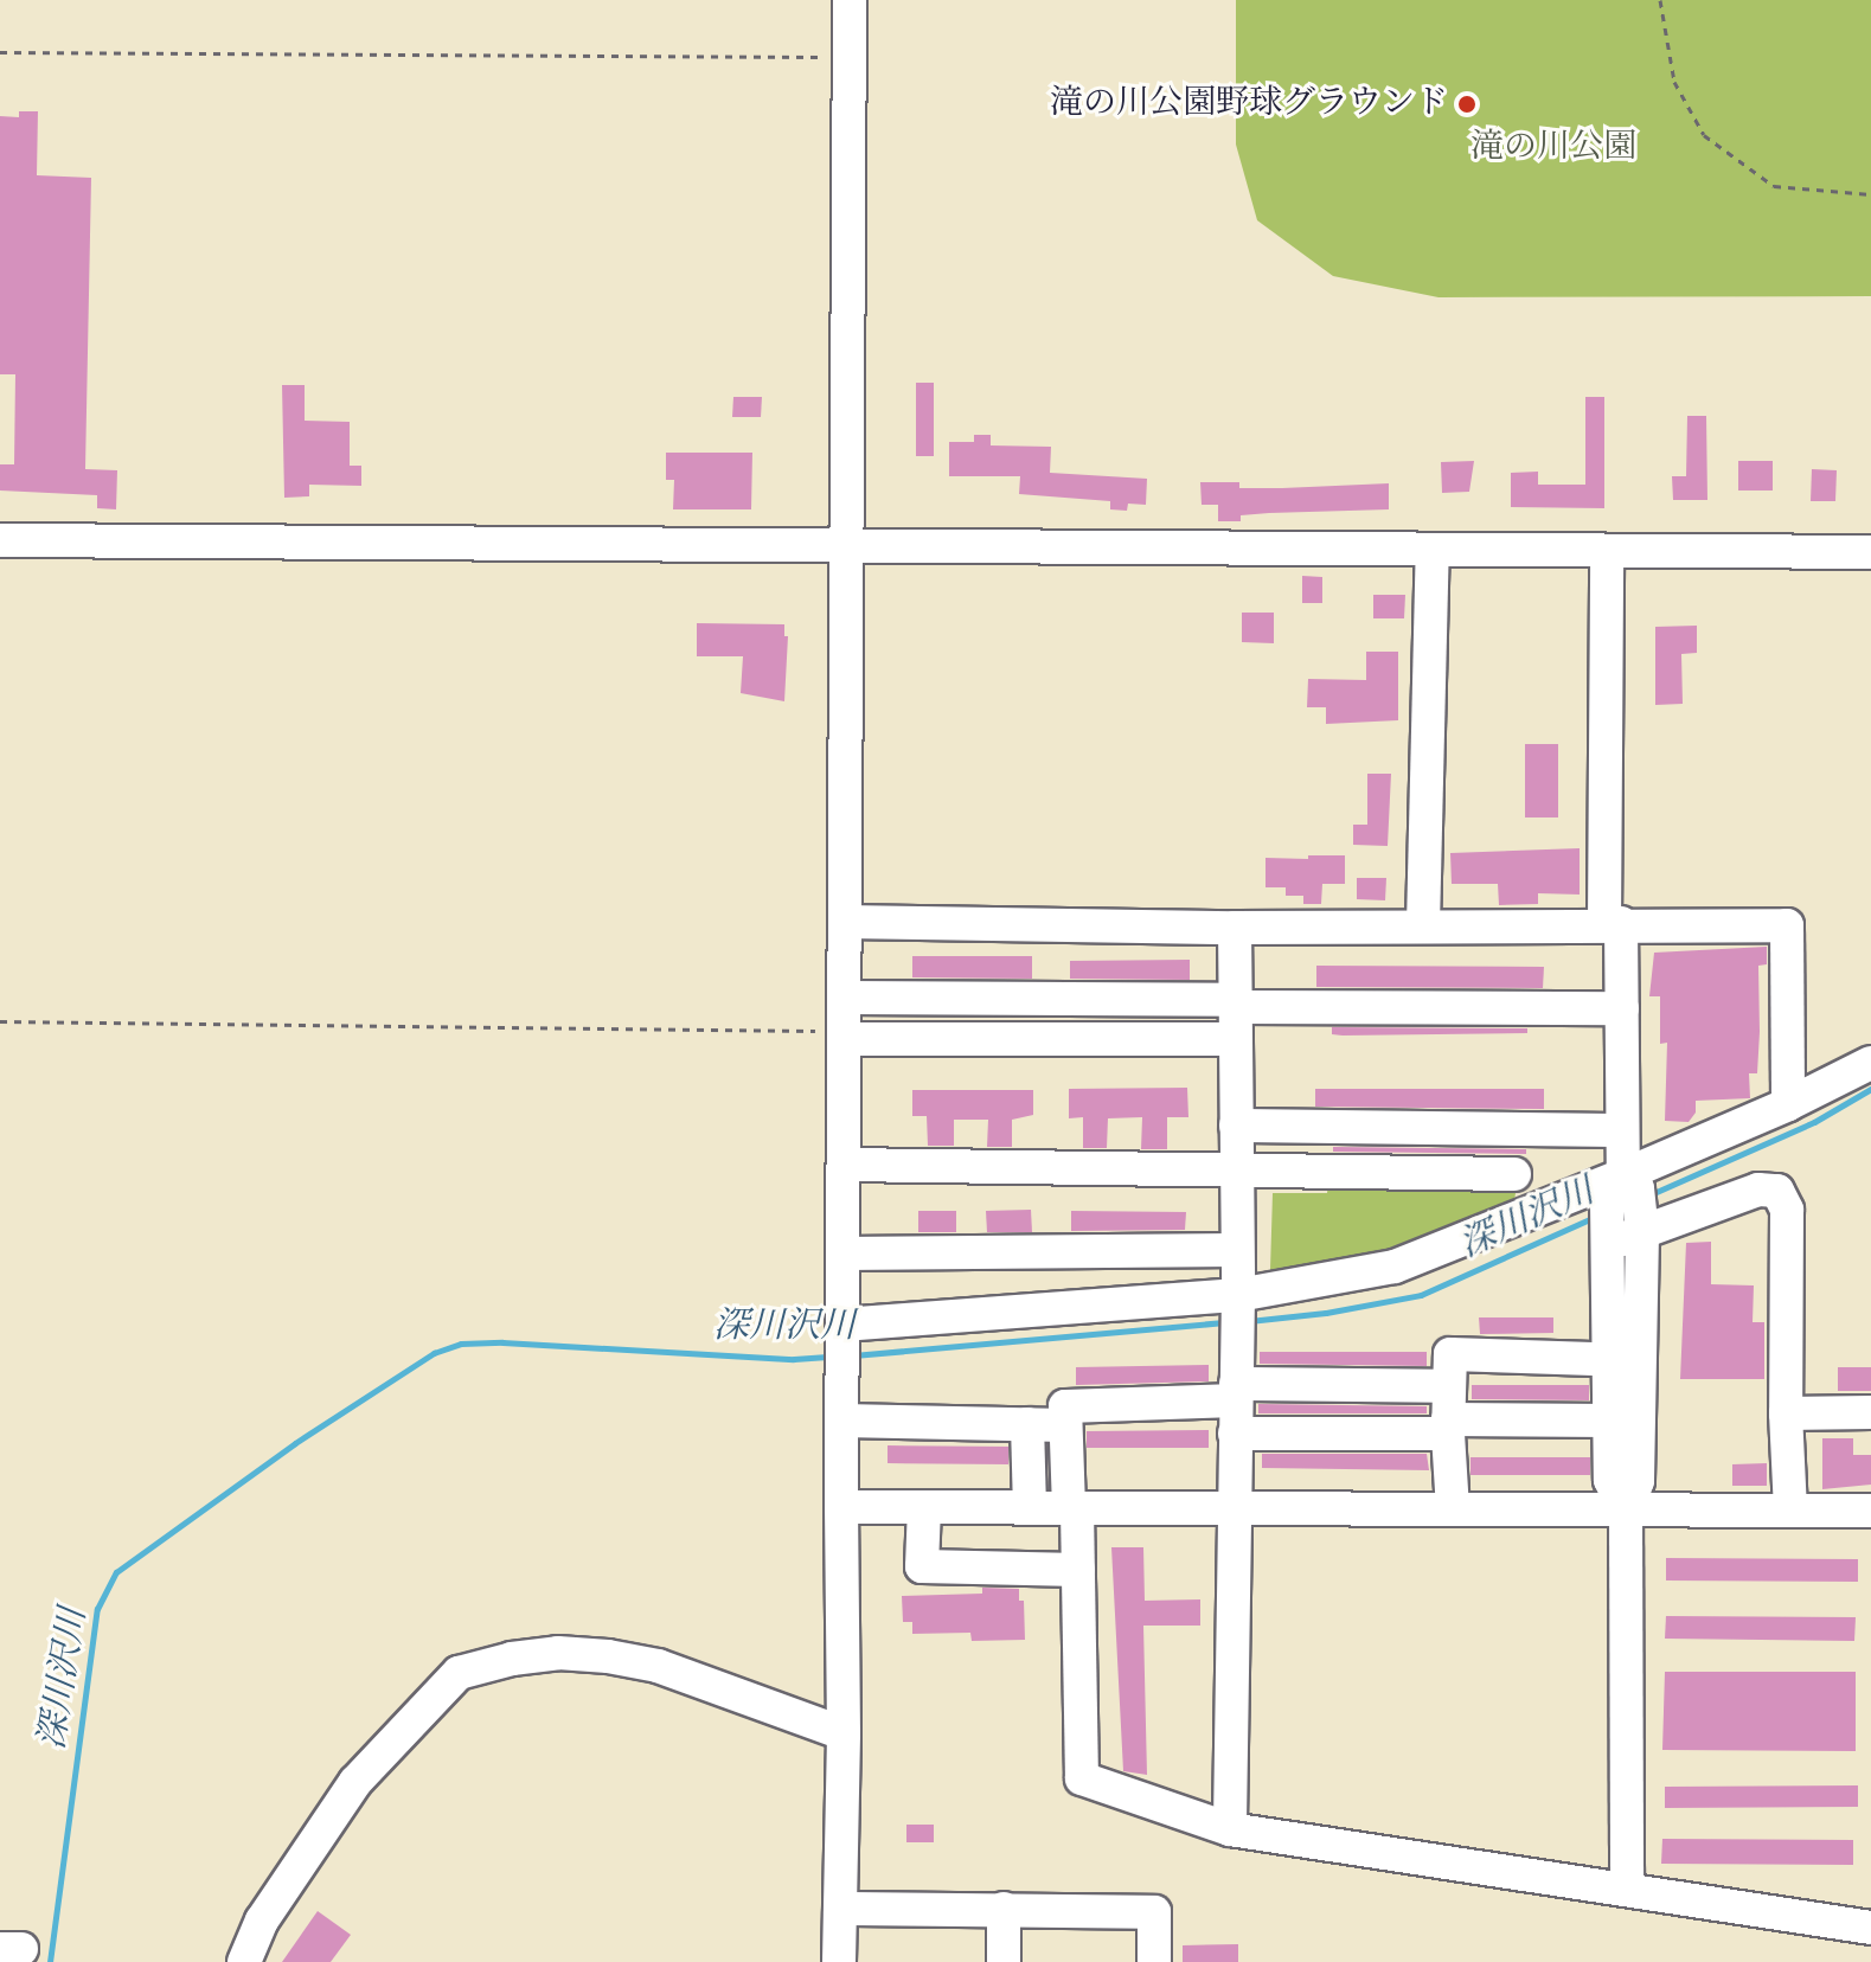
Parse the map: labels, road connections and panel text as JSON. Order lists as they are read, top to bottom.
{
  "water": ["深川沢川"],
  "parks": ["滝の川公園"],
  "places": ["滝の川公園野球グラウンド"]
}
